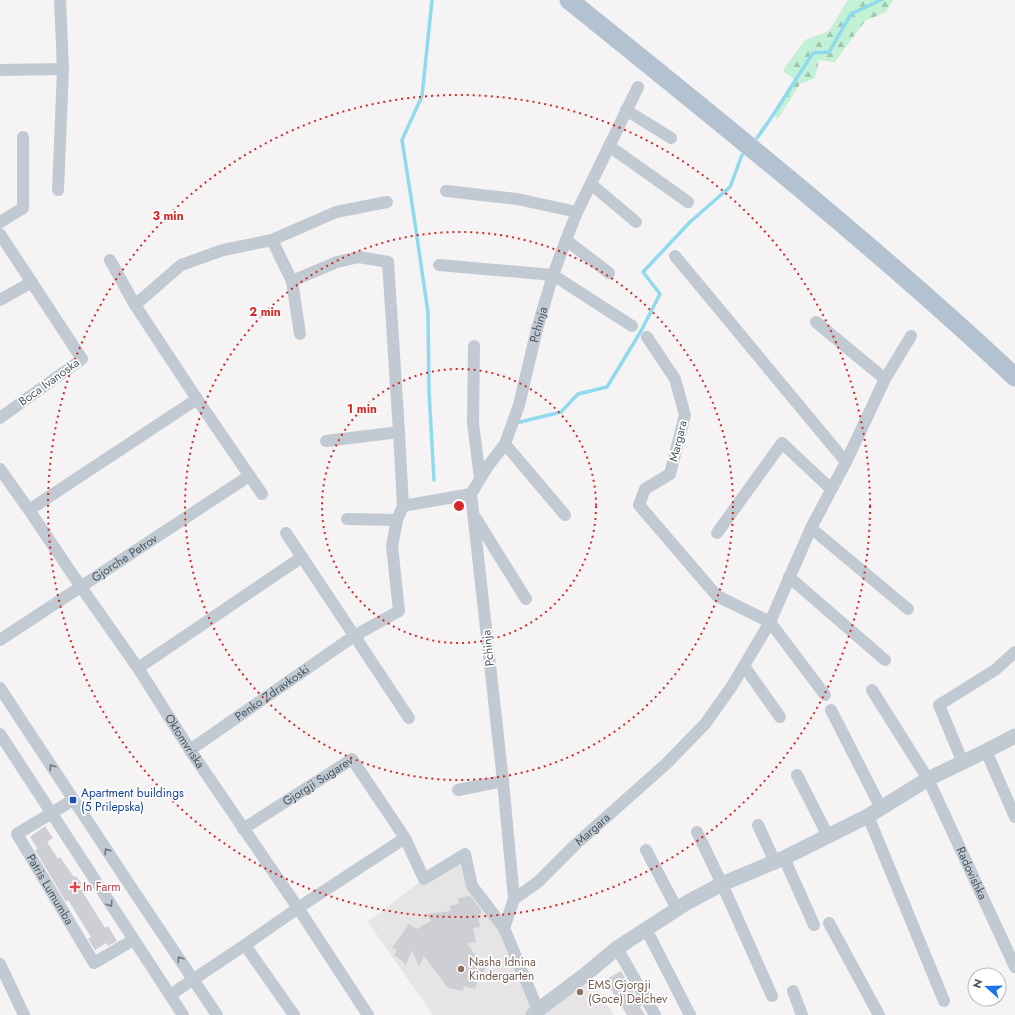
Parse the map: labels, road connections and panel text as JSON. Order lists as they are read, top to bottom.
{
  "streets": {
    "street": [
      "Pchinja",
      "Boca Ivanoska",
      "Margara",
      "Gjorche Petrov",
      "Penko Zdravkoski",
      "Oktomvriska",
      "Gjorgji Sugarev",
      "Radovishka",
      "Patris Lumumba"
    ]
  },
  "crossings": [
    ["Pchinja", "Margara"],
    ["Gjorche Petrov", "Oktomvriska"],
    ["Penko Zdravkoski", "Oktomvriska"],
    ["Oktomvriska", "Gjorgji Sugarev"]
  ],
  "places": {
    "transit": ["Apartment buildings (5 Prilepska)"],
    "health": ["In Farm"],
    "other": ["Nasha Idnina Kindergarten", "EMS Gjorgji (Goce) Delchev"]
  },
  "north": "left",
  "rings": ["3 min", "2 min", "1 min"]
}
